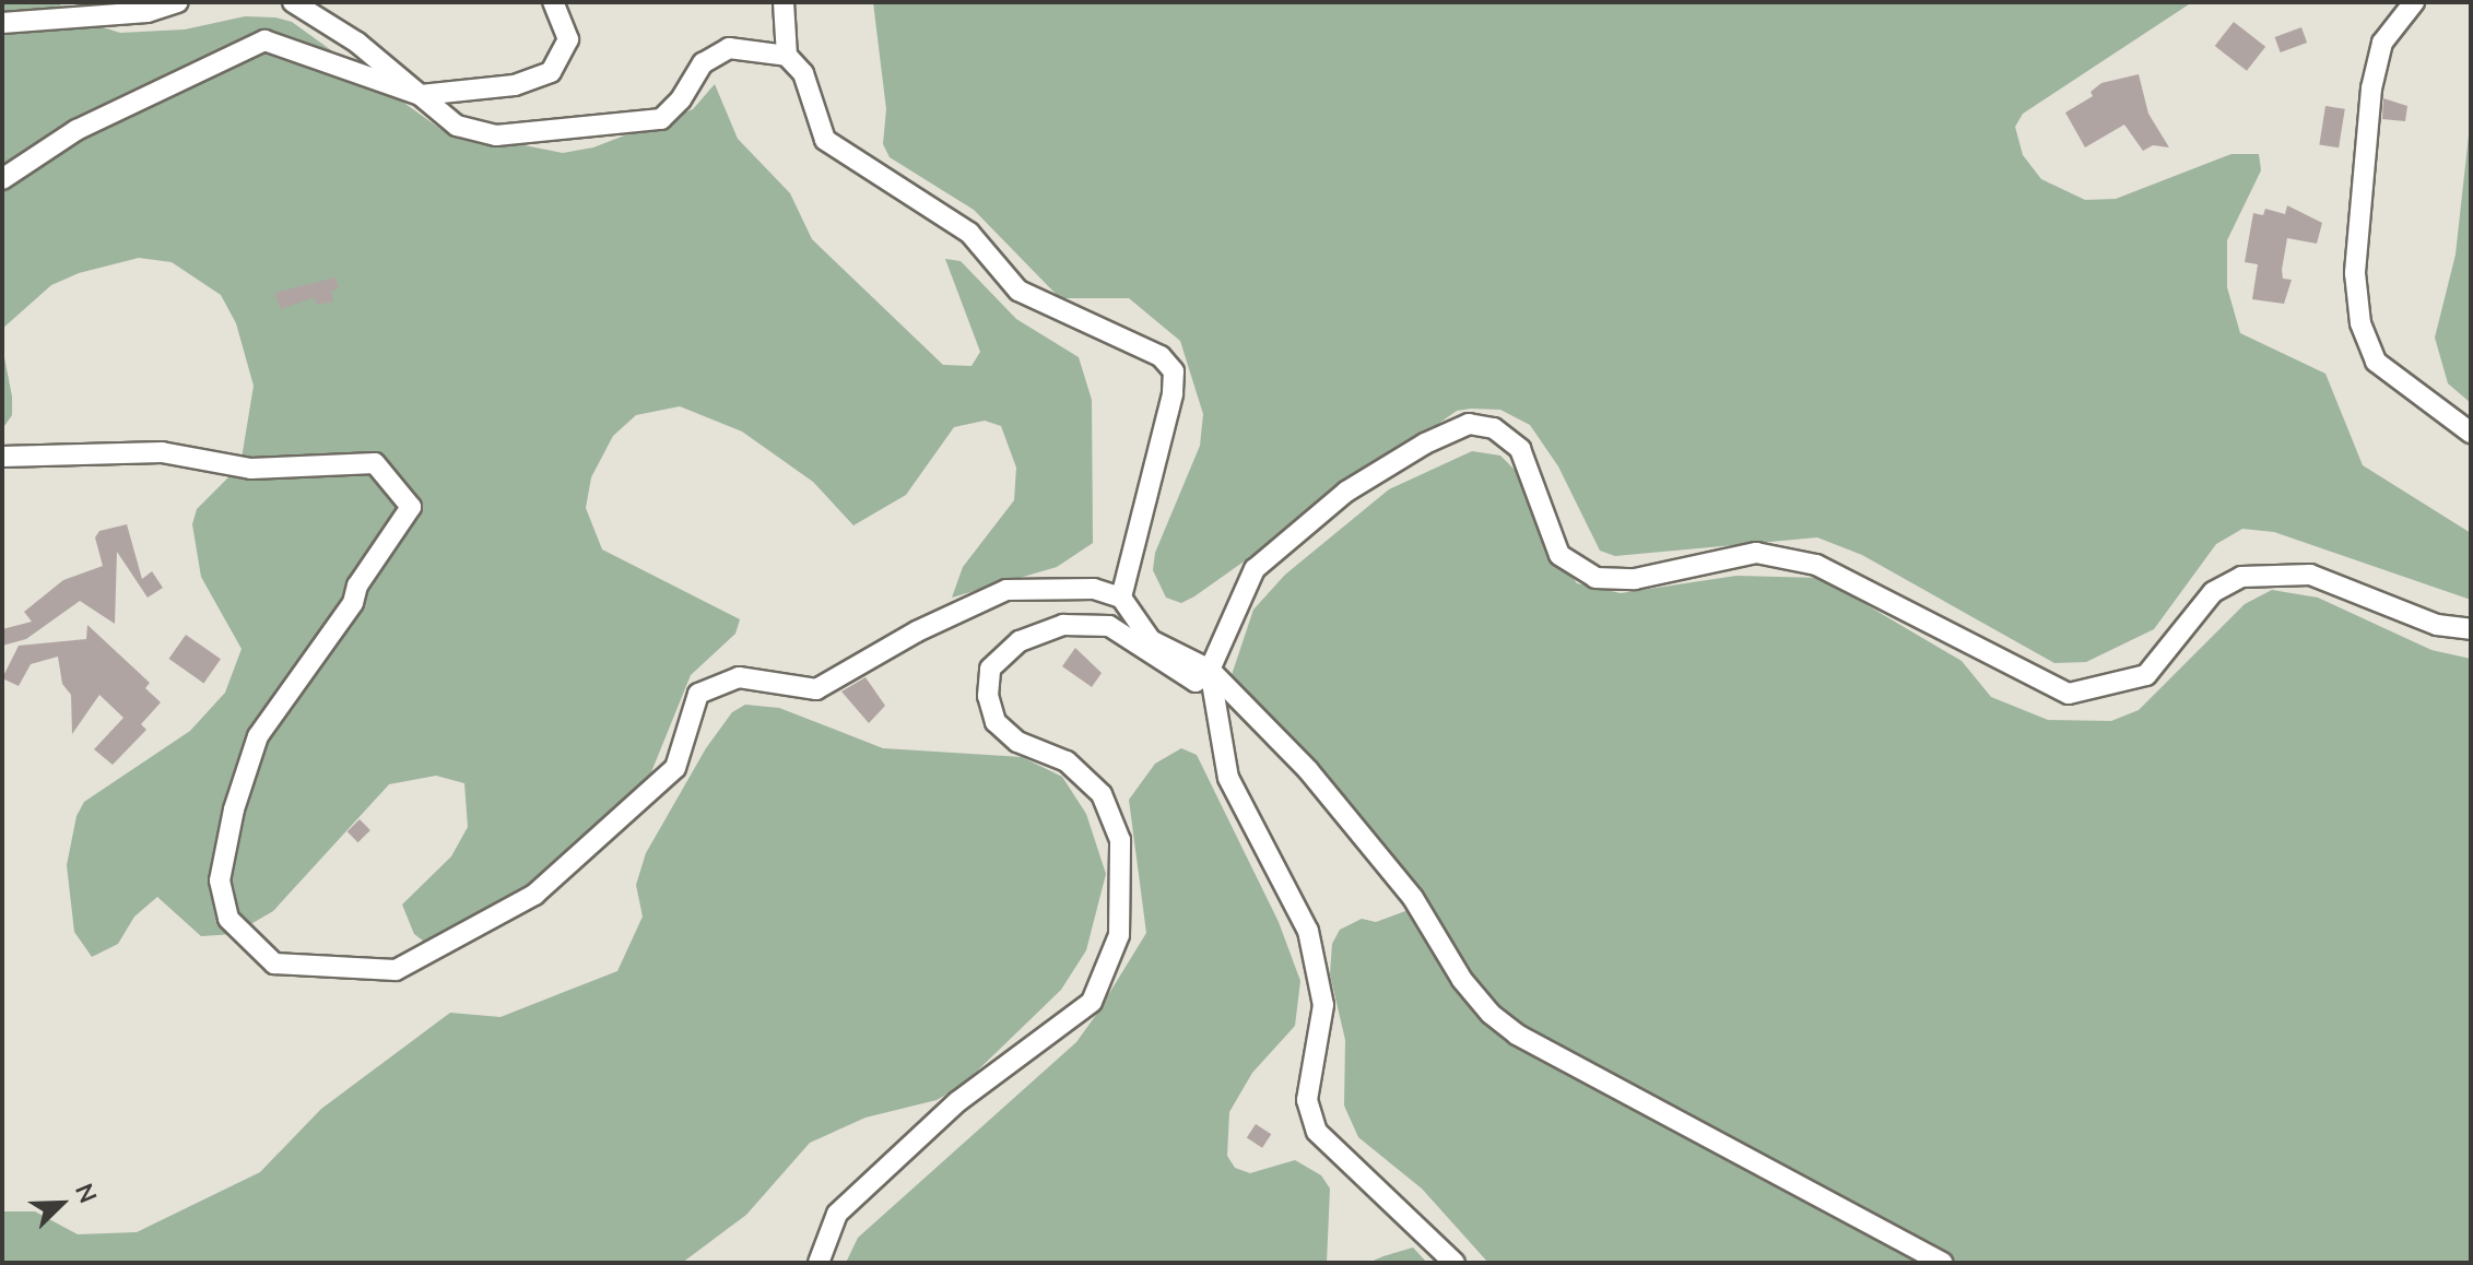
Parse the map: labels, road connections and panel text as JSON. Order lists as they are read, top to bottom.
{
  "north": "top right"
}
